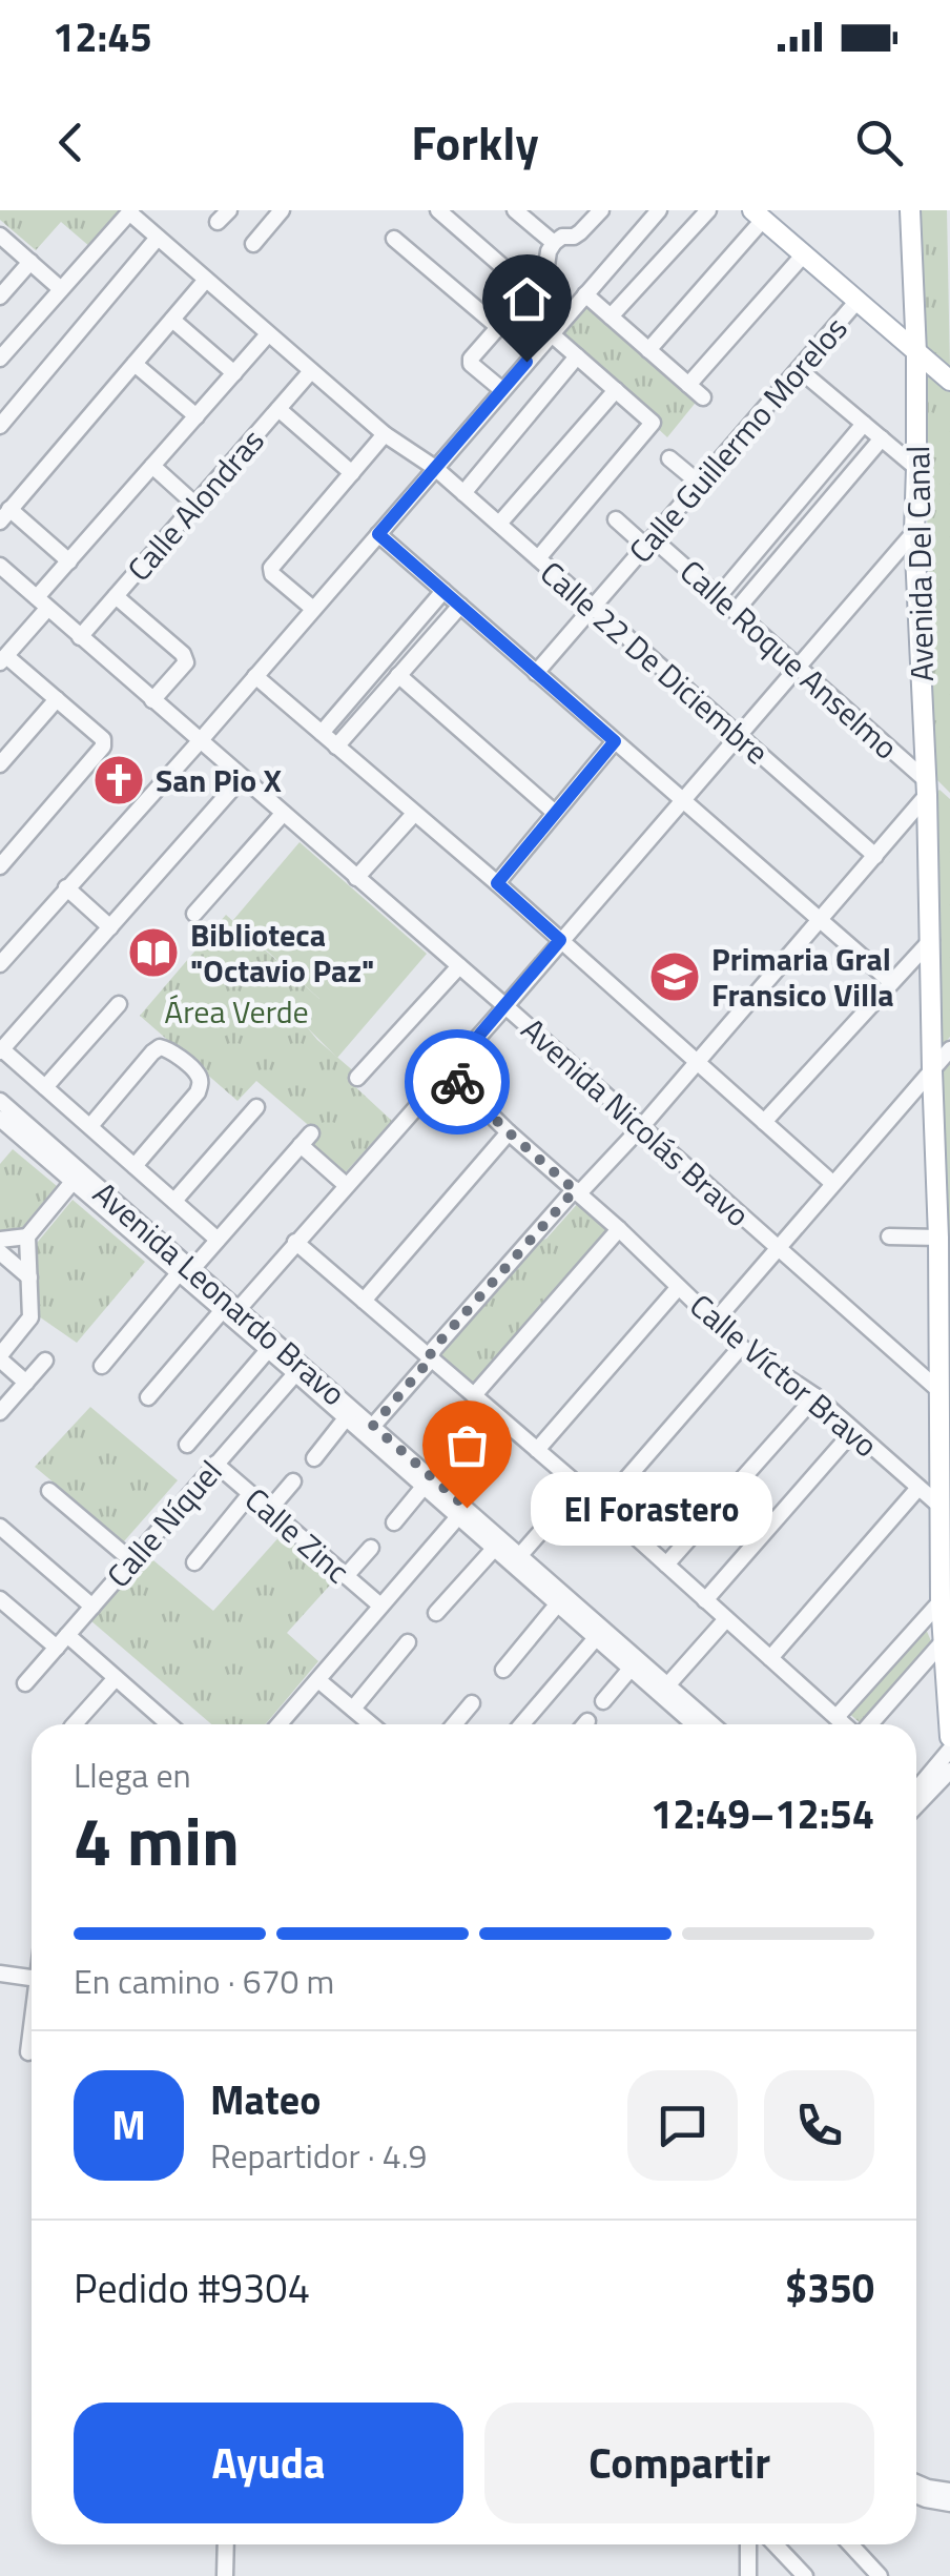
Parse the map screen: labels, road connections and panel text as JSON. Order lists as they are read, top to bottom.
{
  "streets": {
    "main road": ["Avenida Del Canal"],
    "street": [
      "Calle Guillermo Morelos",
      "Calle Alondras",
      "Calle Roque Anselmo",
      "Calle 22 De Diciembre",
      "Avenida Nicolás Bravo",
      "Avenida Leonardo Bravo",
      "Calle Víctor Bravo",
      "Calle Níquel",
      "Calle Zinc"
    ]
  },
  "crossings": [
    ["Calle Guillermo Morelos", "Calle Roque Anselmo"],
    ["Calle Guillermo Morelos", "Calle 22 De Diciembre"],
    ["Calle Alondras", "Calle 22 De Diciembre"],
    ["Calle Alondras", "Avenida Nicolás Bravo"],
    ["Avenida Del Canal", "Calle Roque Anselmo"],
    ["Avenida Del Canal", "Avenida Nicolás Bravo"],
    ["Avenida Del Canal", "Calle Víctor Bravo"],
    ["Avenida Leonardo Bravo", "Calle Níquel"],
    ["Calle Níquel", "Calle Zinc"]
  ],
  "parks": ["Área Verde"],
  "places": {
    "church": ["San Pio X"],
    "library": ["Biblioteca \"Octavio Paz\""],
    "school or university": ["Primaria Gral Fransico Villa"],
    "other": ["El Forastero"]
  },
  "page": {
    "status": "12:45",
    "header": "Forkly",
    "bubble": "El Forastero",
    "heading": ["4 min", "Llega en", "12:49–12:54"],
    "panel": [
      "Mateo",
      "Repartidor · 4.9",
      "Pedido #9304",
      "$350"
    ],
    "bar": "En camino · 670 m",
    "round": "M",
    "buttons": ["Ayuda", "Compartir"]
  }
}
